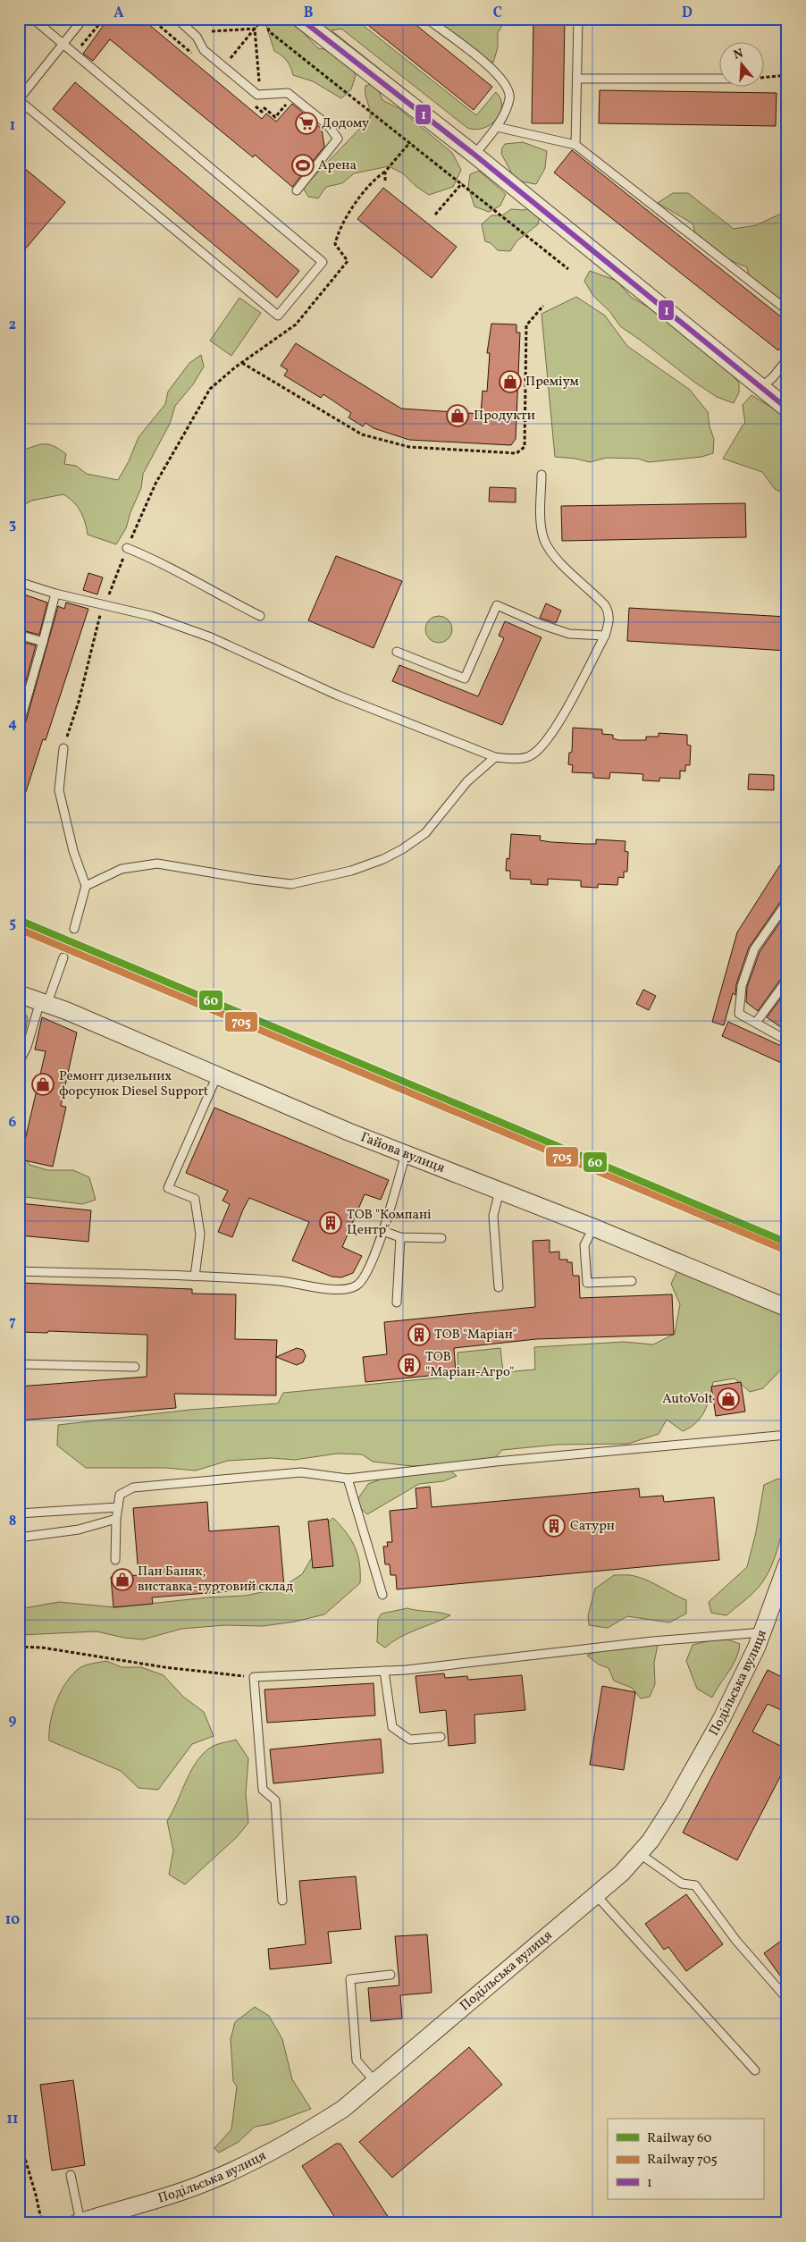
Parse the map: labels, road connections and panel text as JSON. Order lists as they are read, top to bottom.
{
  "streets": {
    "street": ["Гайова вулиця", "Подільська вулиця"]
  },
  "places": {
    "supermarket": ["Додому"],
    "sports": ["Арена"],
    "shop": [
      "Преміум",
      "Продукти",
      "Ремонт дизельних форсунок Diesel Support",
      "AutoVolt",
      "Пан Баняк, виставка-гуртовий склад"
    ],
    "building": [
      "ТОВ \"Компані Центр\"",
      "ТОВ \"Маріан\"",
      "ТОВ \"Маріан-Агро\"",
      "Сатурн"
    ]
  },
  "lines": ["transit line 1", "rail line 60", "rail line 705"],
  "legend": ["Railway 60", "Railway 705", "1"],
  "north": "top",
  "grid": {
    "columns": [
      "A",
      "B",
      "C",
      "D"
    ],
    "rows": [
      "1",
      "2",
      "3",
      "4",
      "5",
      "6",
      "7",
      "8",
      "9",
      "10",
      "11"
    ]
  }
}
